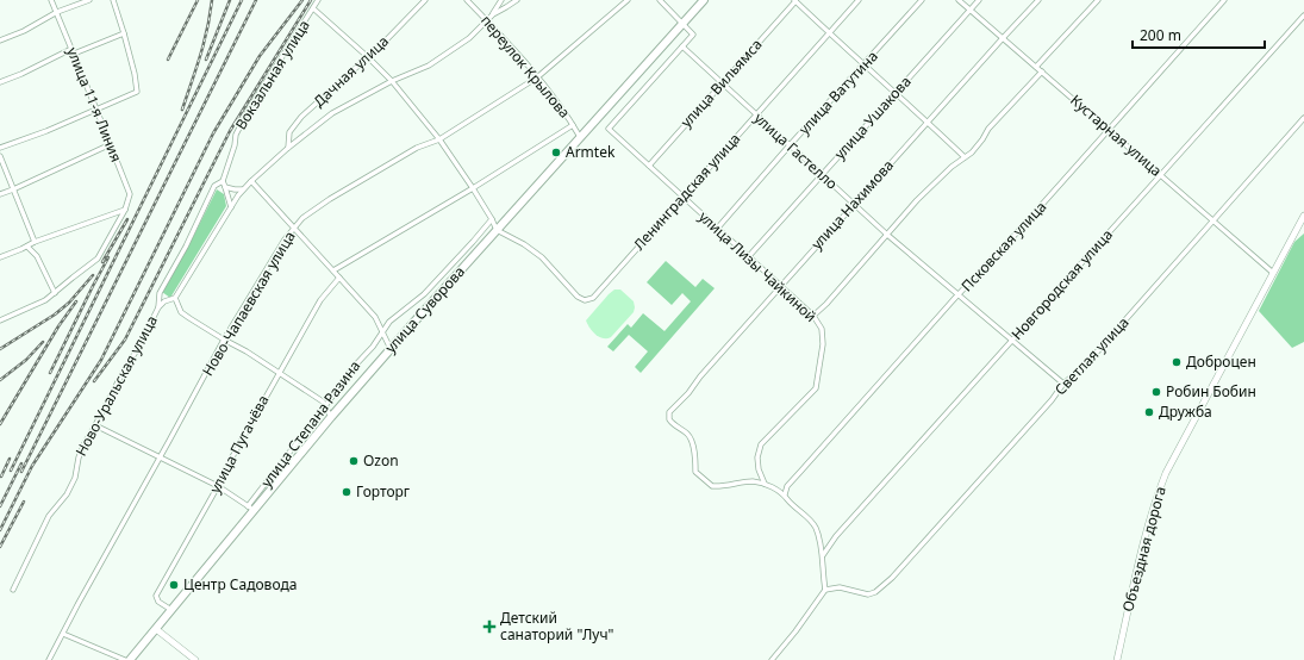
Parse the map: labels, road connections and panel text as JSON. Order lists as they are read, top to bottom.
{
  "streets": {
    "main road": ["улица Суворова", "Объездная дорога"],
    "street": [
      "переулок Крылова",
      "Дачная улица",
      "Вокзальная улица",
      "улица Вильямса",
      "улица Ватутина",
      "улица 11-я Линия",
      "улица Ушакова",
      "Кустарная улица",
      "улица Гастелло",
      "Ленинградская улица",
      "улица Нахимова",
      "Псковская улица",
      "улица Лизы Чайкиной",
      "Новгородская улица",
      "Ново-Чапаевская улица",
      "Светлая улица",
      "Ново-Уральская улица",
      "улица Степана Разина",
      "улица Пугачёва"
    ]
  },
  "crossings": [
    ["переулок Крылова", "Ново-Чапаевская улица"],
    ["переулок Крылова", "улица Суворова"],
    ["переулок Крылова", "Ново-Уральская улица"],
    ["Дачная улица", "Ново-Уральская улица"],
    ["улица Вильямса", "улица Гастелло"],
    ["улица Вильямса", "улица Лизы Чайкиной"],
    ["улица Ватутина", "улица Гастелло"],
    ["улица Ватутина", "улица Лизы Чайкиной"],
    ["улица Ушакова", "Кустарная улица"],
    ["улица Ушакова", "улица Гастелло"],
    ["улица Ушакова", "улица Лизы Чайкиной"],
    ["Кустарная улица", "улица Нахимова"],
    ["Кустарная улица", "Псковская улица"],
    ["Кустарная улица", "Новгородская улица"],
    ["Кустарная улица", "Светлая улица"],
    ["Кустарная улица", "Объездная дорога"],
    ["улица Гастелло", "Ленинградская улица"],
    ["улица Гастелло", "улица Нахимова"],
    ["улица Гастелло", "Псковская улица"],
    ["улица Гастелло", "улица Лизы Чайкиной"],
    ["улица Гастелло", "Новгородская улица"],
    ["улица Гастелло", "Светлая улица"],
    ["Ленинградская улица", "улица Лизы Чайкиной"],
    ["Ленинградская улица", "улица Суворова"],
    ["улица Нахимова", "улица Лизы Чайкиной"],
    ["улица Суворова", "улица Степана Разина"],
    ["улица Суворова", "улица Пугачёва"]
  ],
  "places": {
    "other": [
      "Armtek",
      "Доброцен",
      "Робин Бобин",
      "Дружба",
      "Ozon",
      "Горторг",
      "Центр Садовода"
    ],
    "health": ["Детский санаторий \"Луч\""]
  },
  "scale_bar": "200 m"
}
